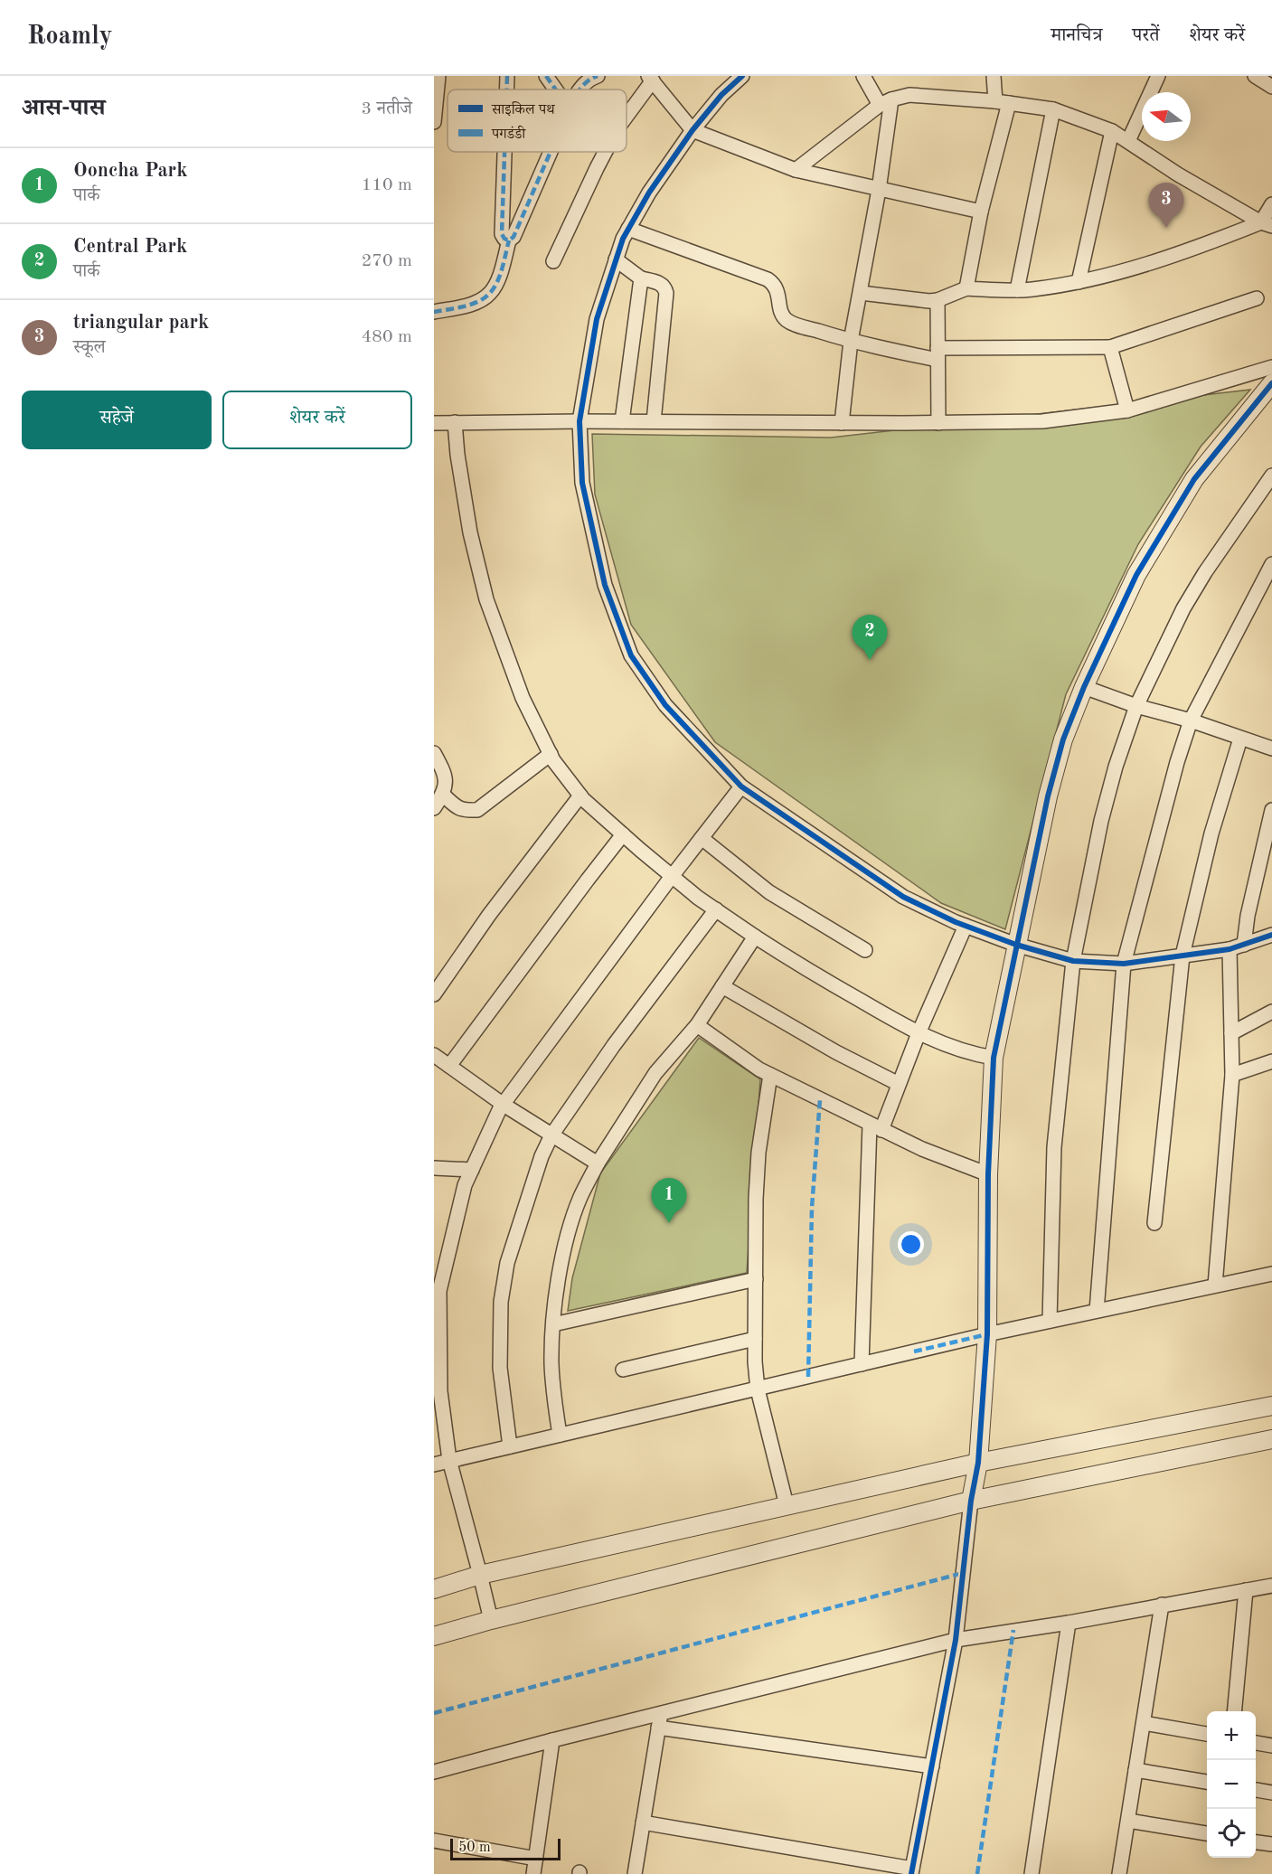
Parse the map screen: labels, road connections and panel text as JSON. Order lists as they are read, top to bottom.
{
  "legend": ["साइकिल पथ", "पगडंडी"],
  "scale_bar": "50 m",
  "north": "left",
  "page": {
    "header": "Roamly",
    "nav": ["मानचित्र", "परतें", "शेयर करें"],
    "heading": ["आस-पास", "3 नतीजे"],
    "list": [
      {
        "mark": "1",
        "name": "Ooncha Park",
        "note": "पार्क",
        "value": "110 m"
      },
      {
        "mark": "2",
        "name": "Central Park",
        "note": "पार्क",
        "value": "270 m"
      },
      {
        "mark": "3",
        "name": "triangular park",
        "note": "स्कूल",
        "value": "480 m"
      }
    ],
    "pins": ["3", "2", "1"],
    "buttons": ["सहेजें", "शेयर करें"],
    "map_buttons": ["+", "−"],
    "scale": "50 m"
  }
}
